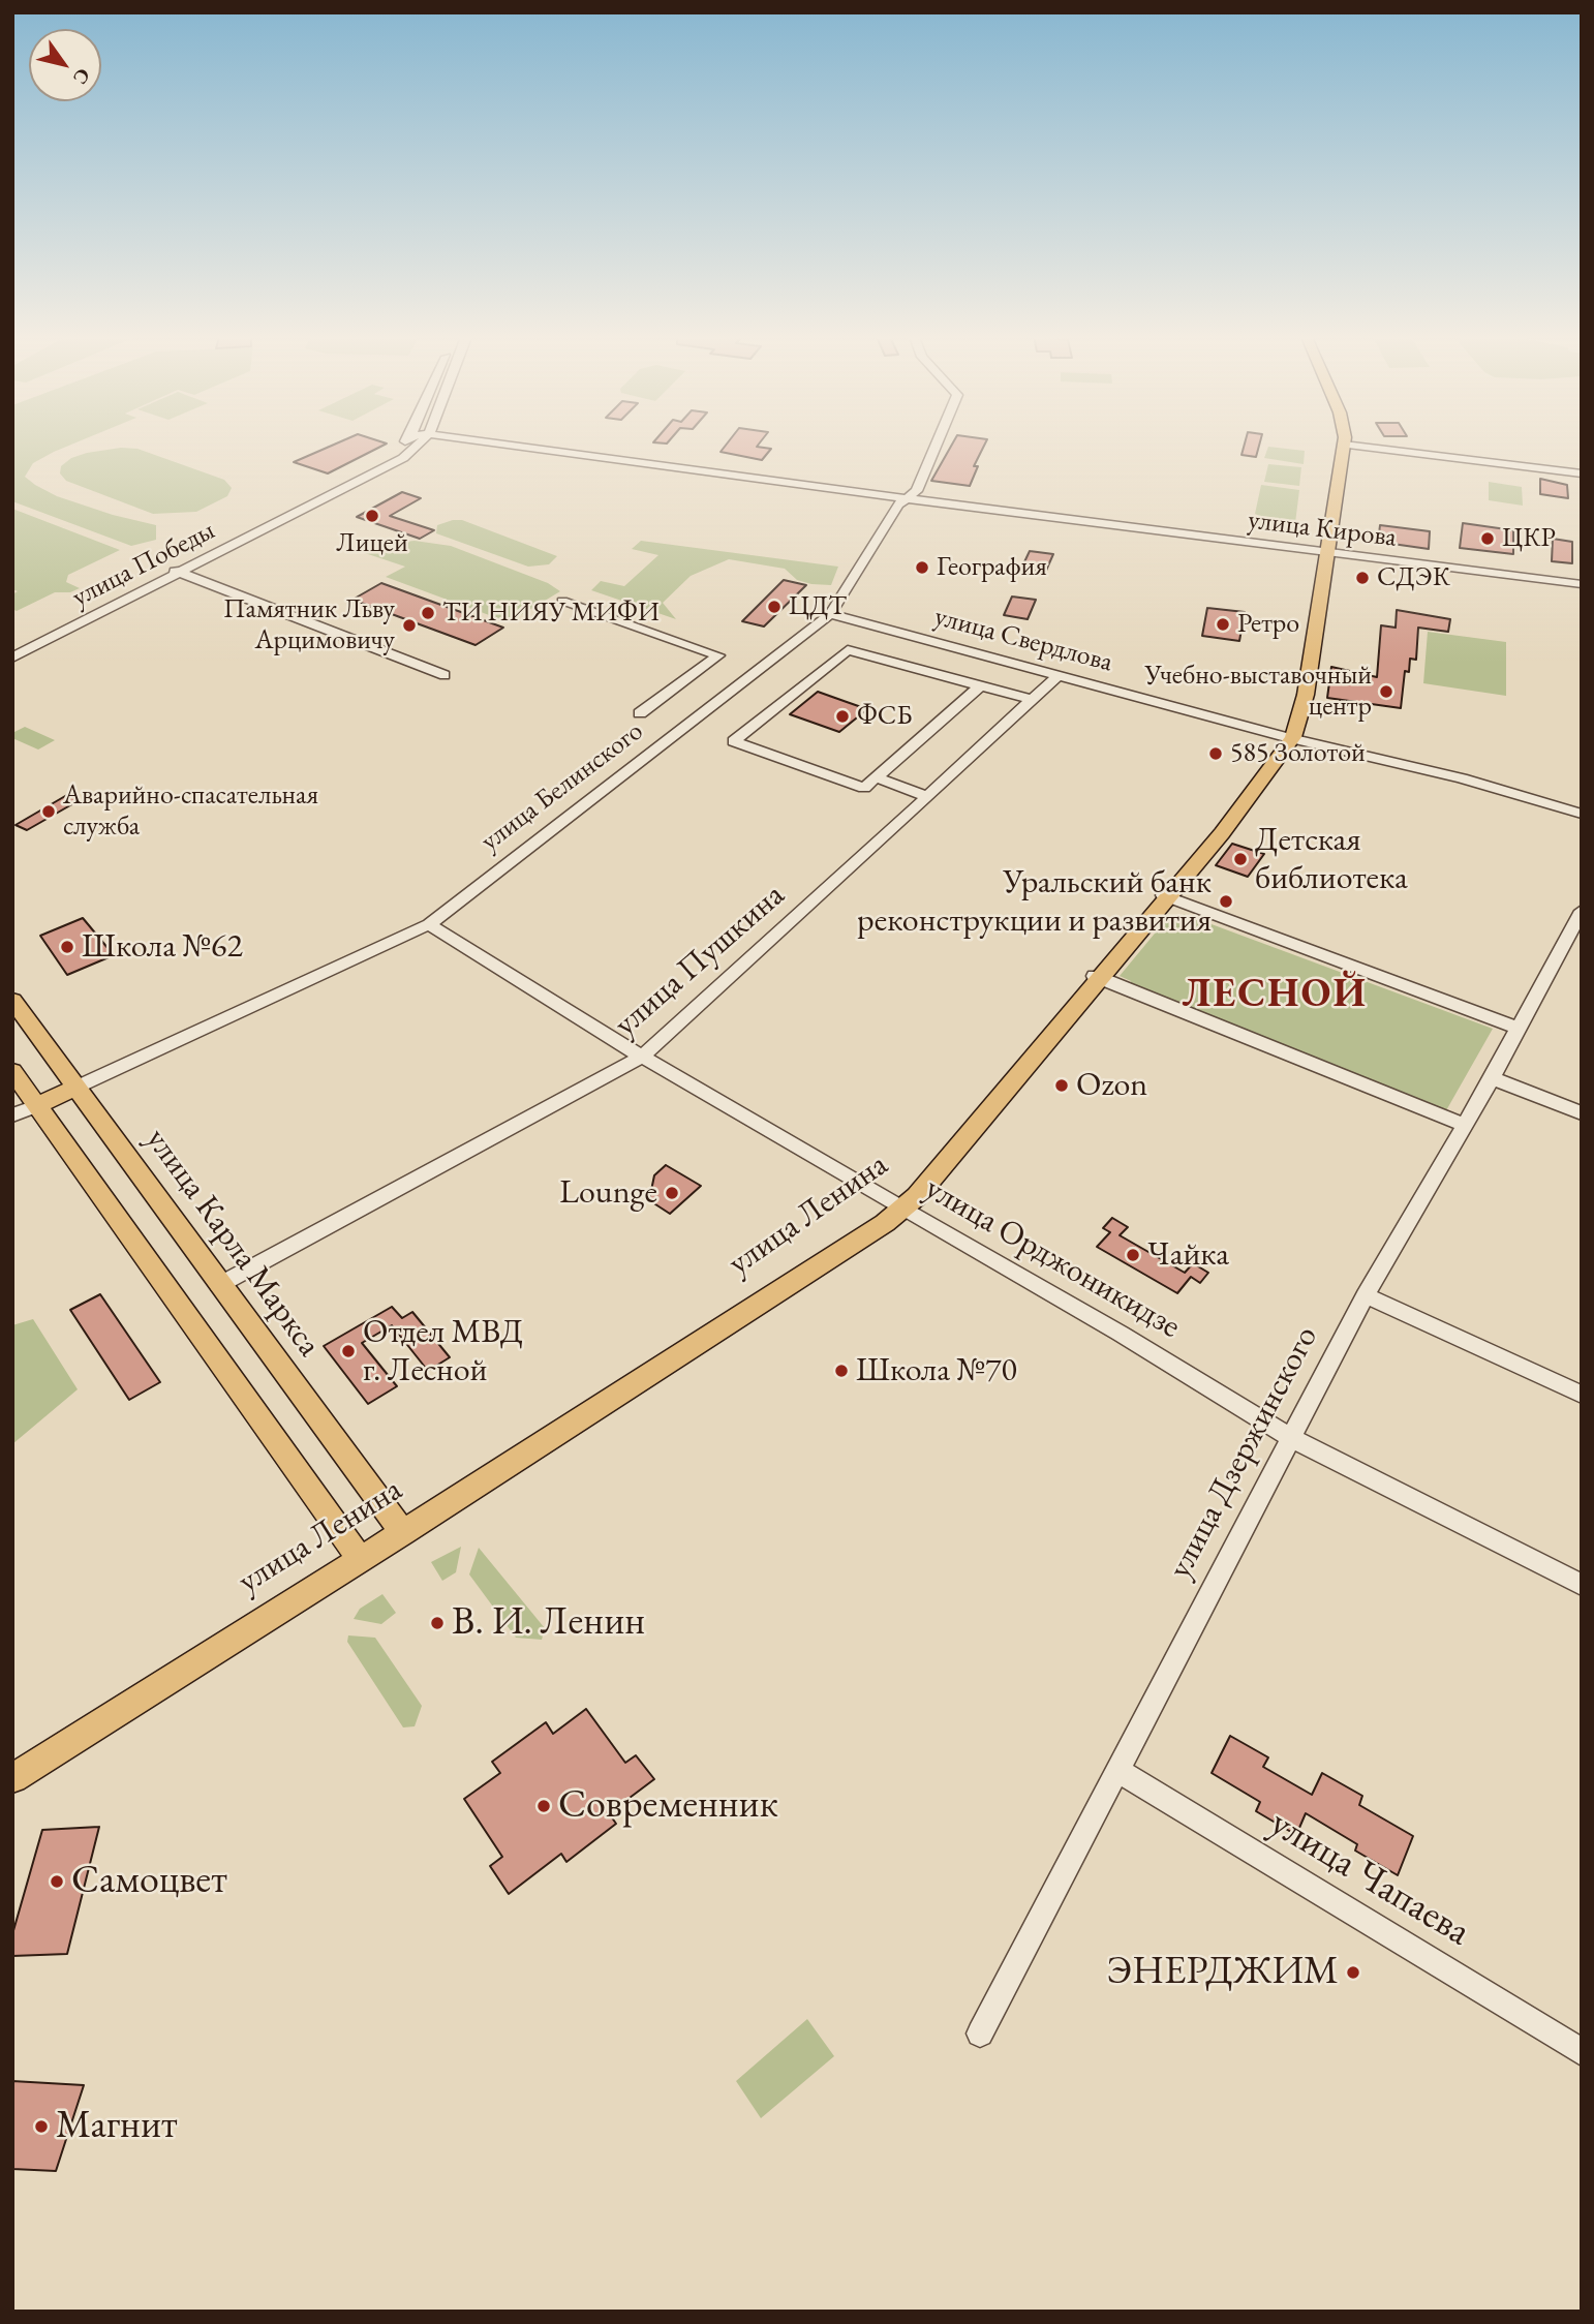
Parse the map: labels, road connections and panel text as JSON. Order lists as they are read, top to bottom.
{
  "streets": {
    "main road": ["улица Белинского", "улица Ленина", "улица Карла Маркса"],
    "street": [
      "улица Кирова",
      "улица Победы",
      "улица Свердлова",
      "улица Пушкина",
      "улица Орджоникидзе",
      "улица Дзержинского",
      "улица Чапаева"
    ]
  },
  "crossings": [
    ["улица Кирова", "улица Белинского"],
    ["улица Кирова", "улица Ленина"],
    ["улица Свердлова", "улица Белинского"],
    ["улица Свердлова", "улица Пушкина"],
    ["улица Свердлова", "улица Ленина"],
    ["улица Белинского", "улица Карла Маркса"],
    ["улица Белинского", "улица Орджоникидзе"],
    ["улица Пушкина", "улица Карла Маркса"],
    ["улица Пушкина", "улица Орджоникидзе"],
    ["улица Ленина", "улица Карла Маркса"],
    ["улица Ленина", "улица Орджоникидзе"],
    ["улица Орджоникидзе", "улица Дзержинского"],
    ["улица Дзержинского", "улица Чапаева"]
  ],
  "districts": ["ЛЕСНОЙ"],
  "places": [
    "Лицей",
    "ЦКР",
    "География",
    "СДЭК",
    "ЦДТ",
    "ТИ НИЯУ МИФИ",
    "Ретро",
    "Памятник Льву Арцимовичу",
    "Учебно-выставочный центр",
    "ФСБ",
    "585 Золотой",
    "Аварийно-спасательная служба",
    "Детская библиотека",
    "Уральский банк реконструкции и развития",
    "Школа №62",
    "Ozon",
    "Lounge",
    "Чайка",
    "Отдел МВД г. Лесной",
    "Школа №70",
    "В. И. Ленин",
    "Современник",
    "Самоцвет",
    "ЭНЕРДЖИМ",
    "Магнит"
  ],
  "north": "bottom right"
}
